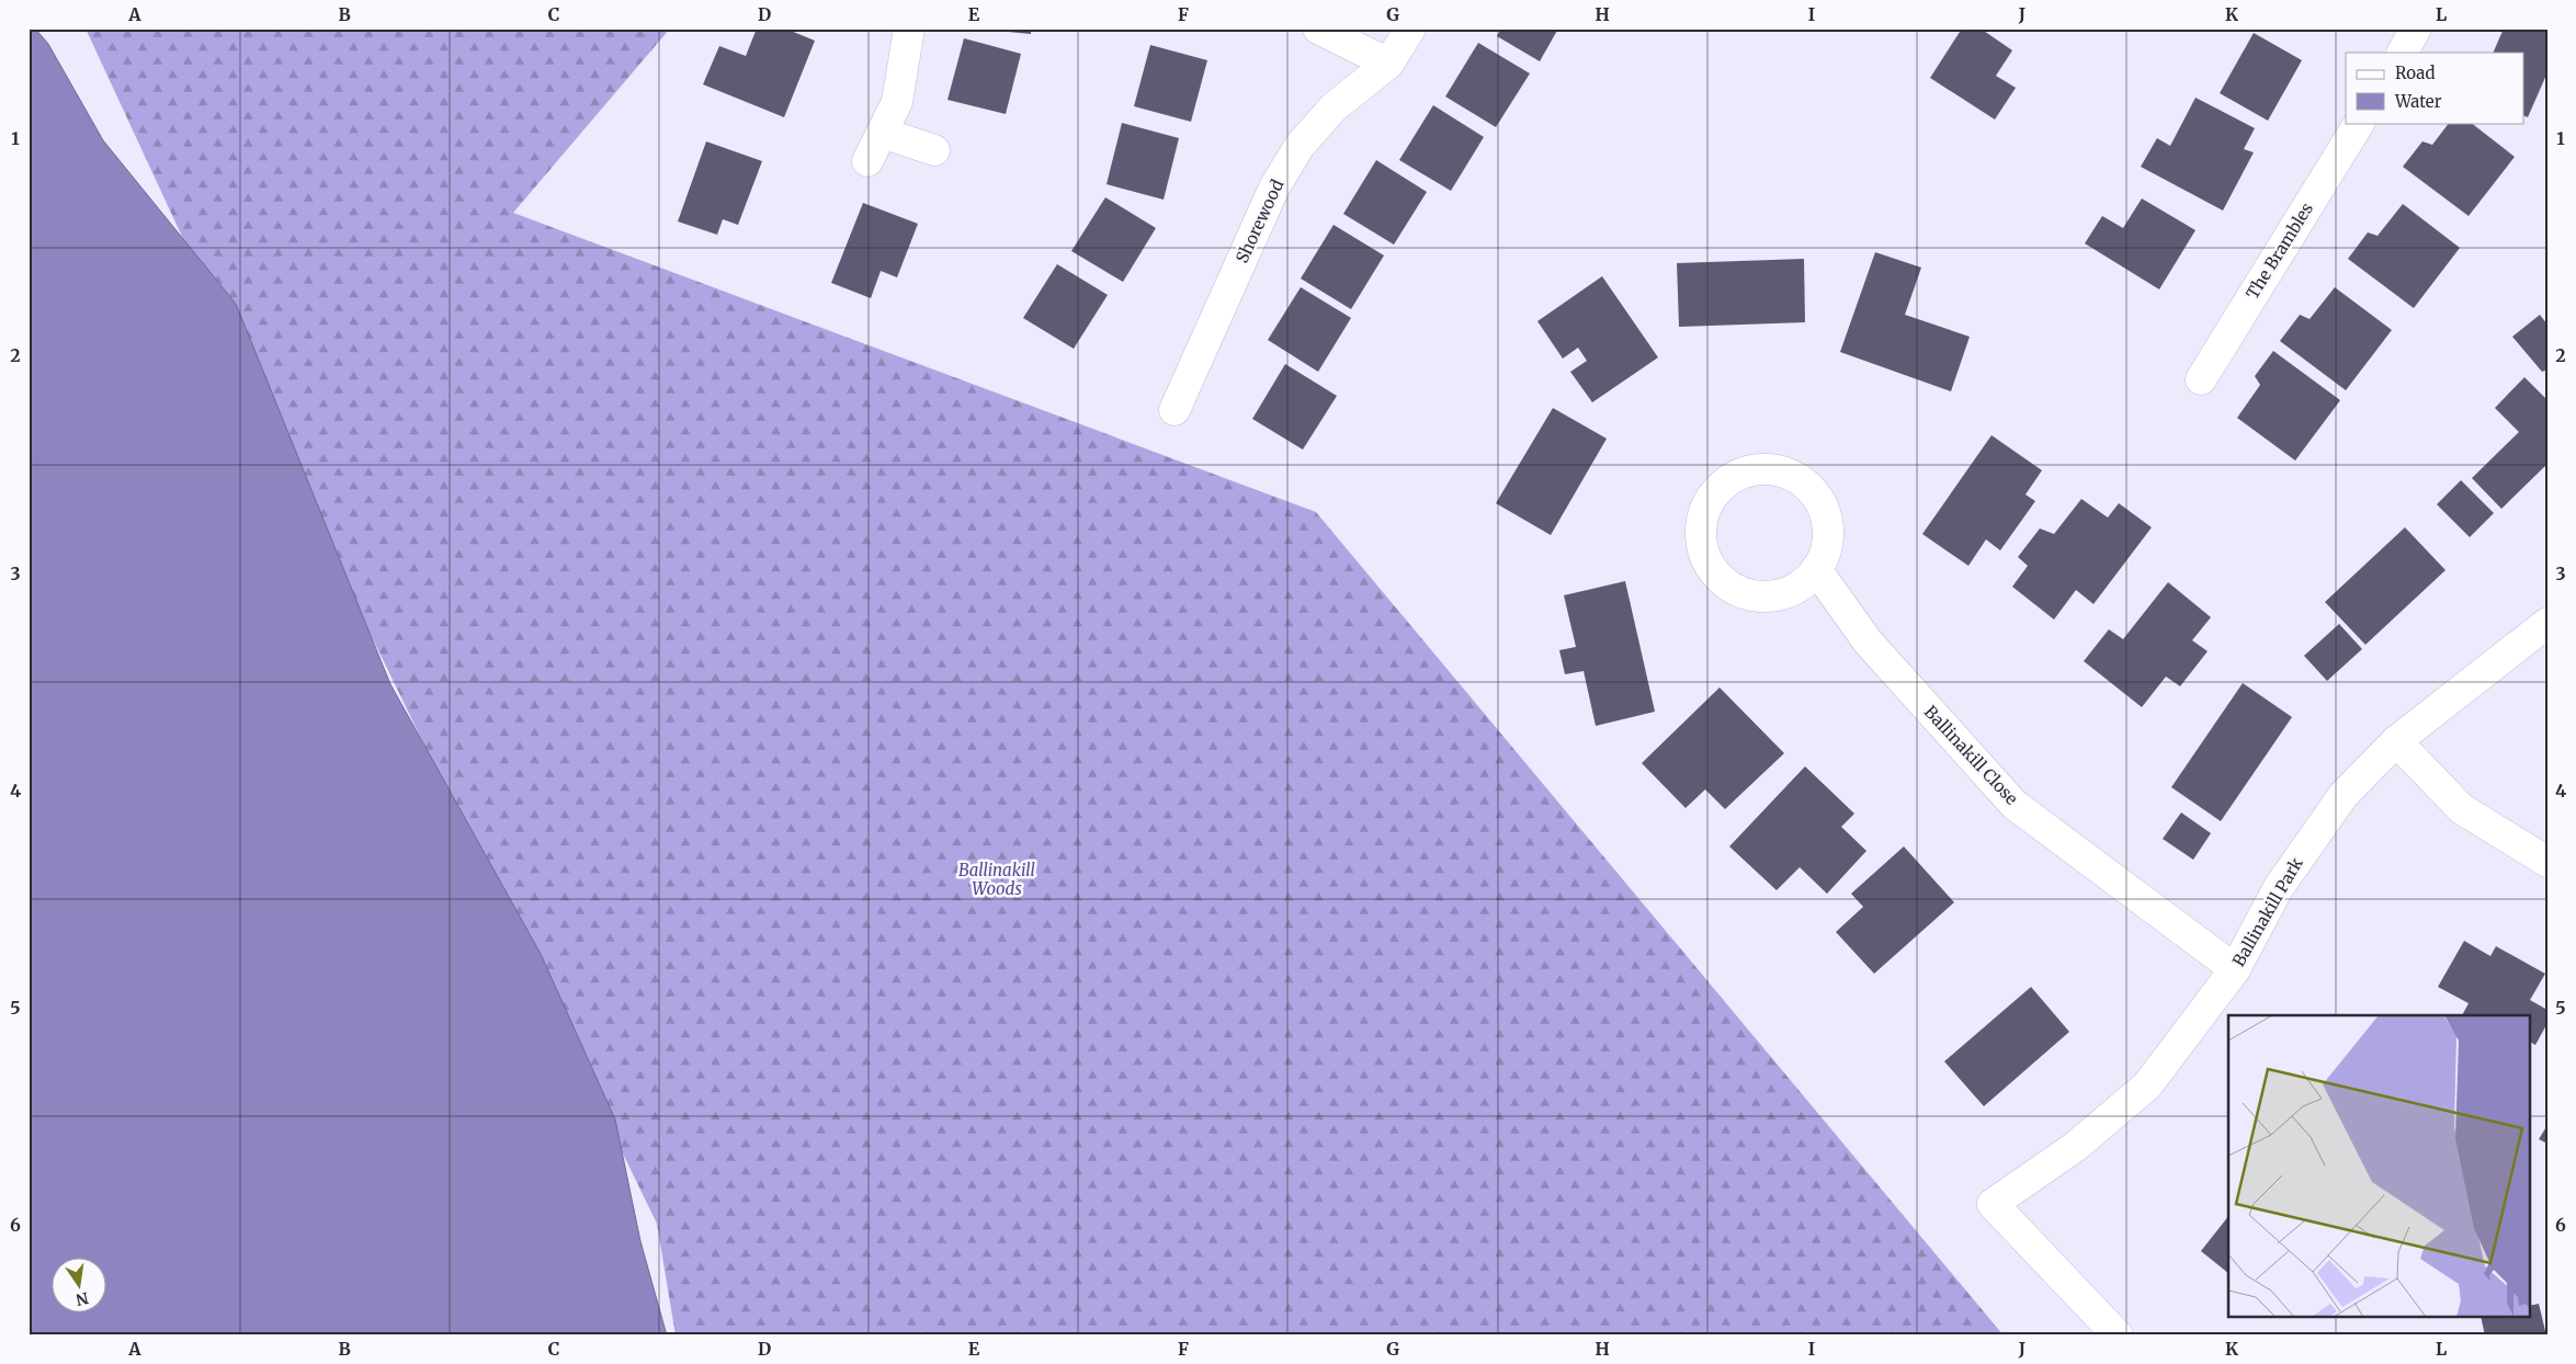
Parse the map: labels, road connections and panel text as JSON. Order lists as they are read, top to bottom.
{
  "streets": {
    "street": [
      "Shorewood",
      "The Brambles",
      "Ballinakill Close",
      "Ballinakill Park"
    ]
  },
  "crossings": [
    ["Ballinakill Close", "Ballinakill Park"]
  ],
  "parks": ["Ballinakill Woods"],
  "legend": ["Road", "Water"],
  "north": "bottom",
  "grid": {
    "columns": [
      "A",
      "B",
      "C",
      "D",
      "E",
      "F",
      "G",
      "H",
      "I",
      "J",
      "K",
      "L"
    ],
    "rows": [
      "1",
      "2",
      "3",
      "4",
      "5",
      "6"
    ]
  }
}
